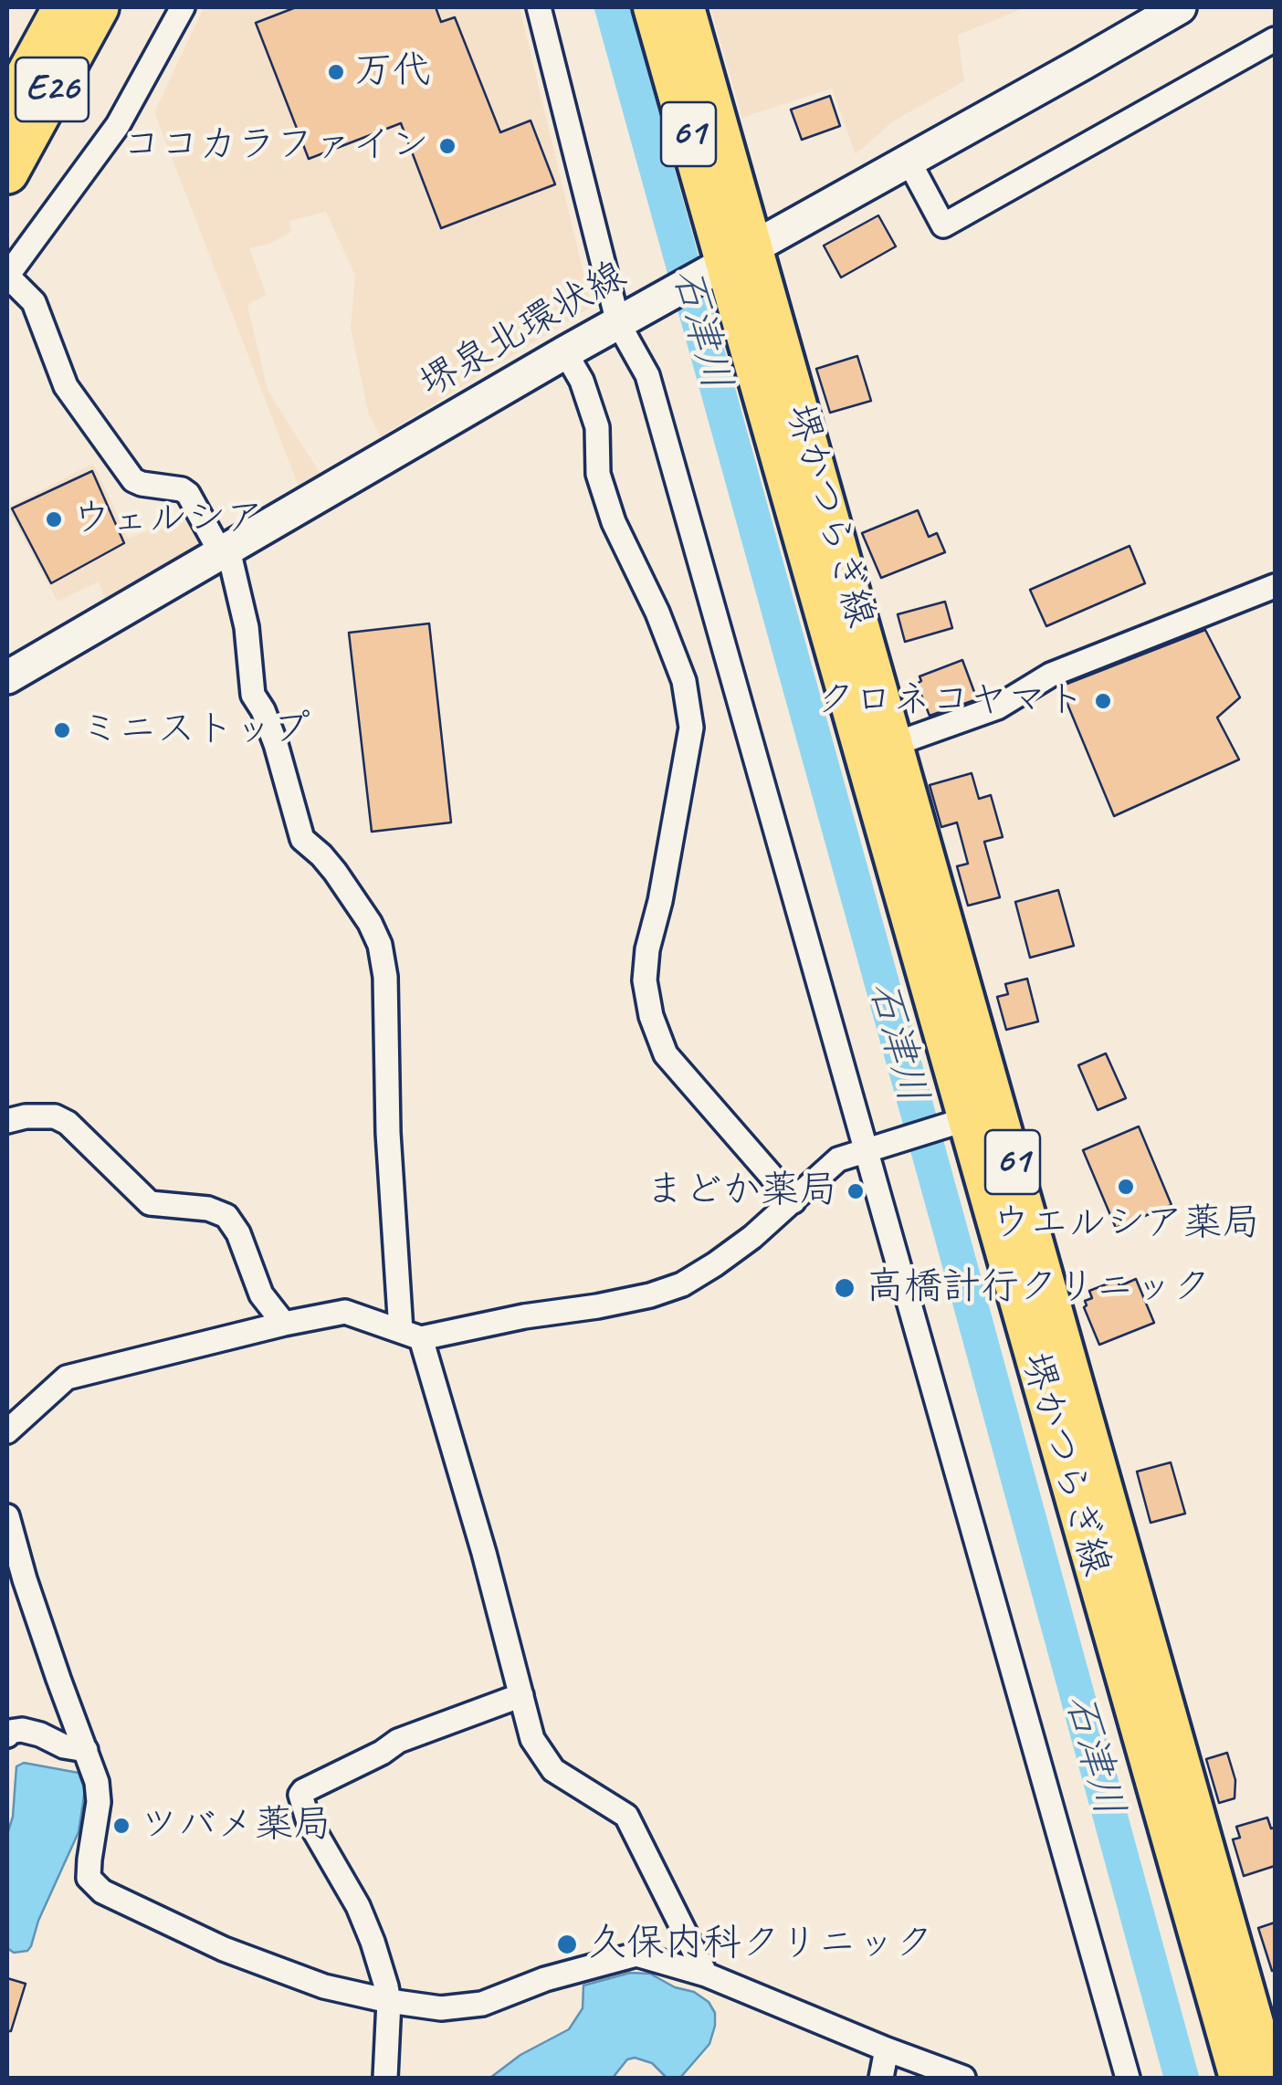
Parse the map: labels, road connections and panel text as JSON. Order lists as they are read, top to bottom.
{
  "streets": {
    "highway": ["E26"],
    "main road": ["61", "堺泉北環状線", "堺かつらぎ線"]
  },
  "crossings": [
    ["堺泉北環状線", "堺かつらぎ線"]
  ],
  "water": ["石津川"],
  "places": [
    "万代",
    "ココカラファイン",
    "ウェルシア",
    "クロネコヤマト",
    "ミニストップ",
    "ウエルシア薬局",
    "まどか薬局",
    "高橋計行クリニック",
    "ツバメ薬局",
    "久保内科クリニック"
  ]
}
